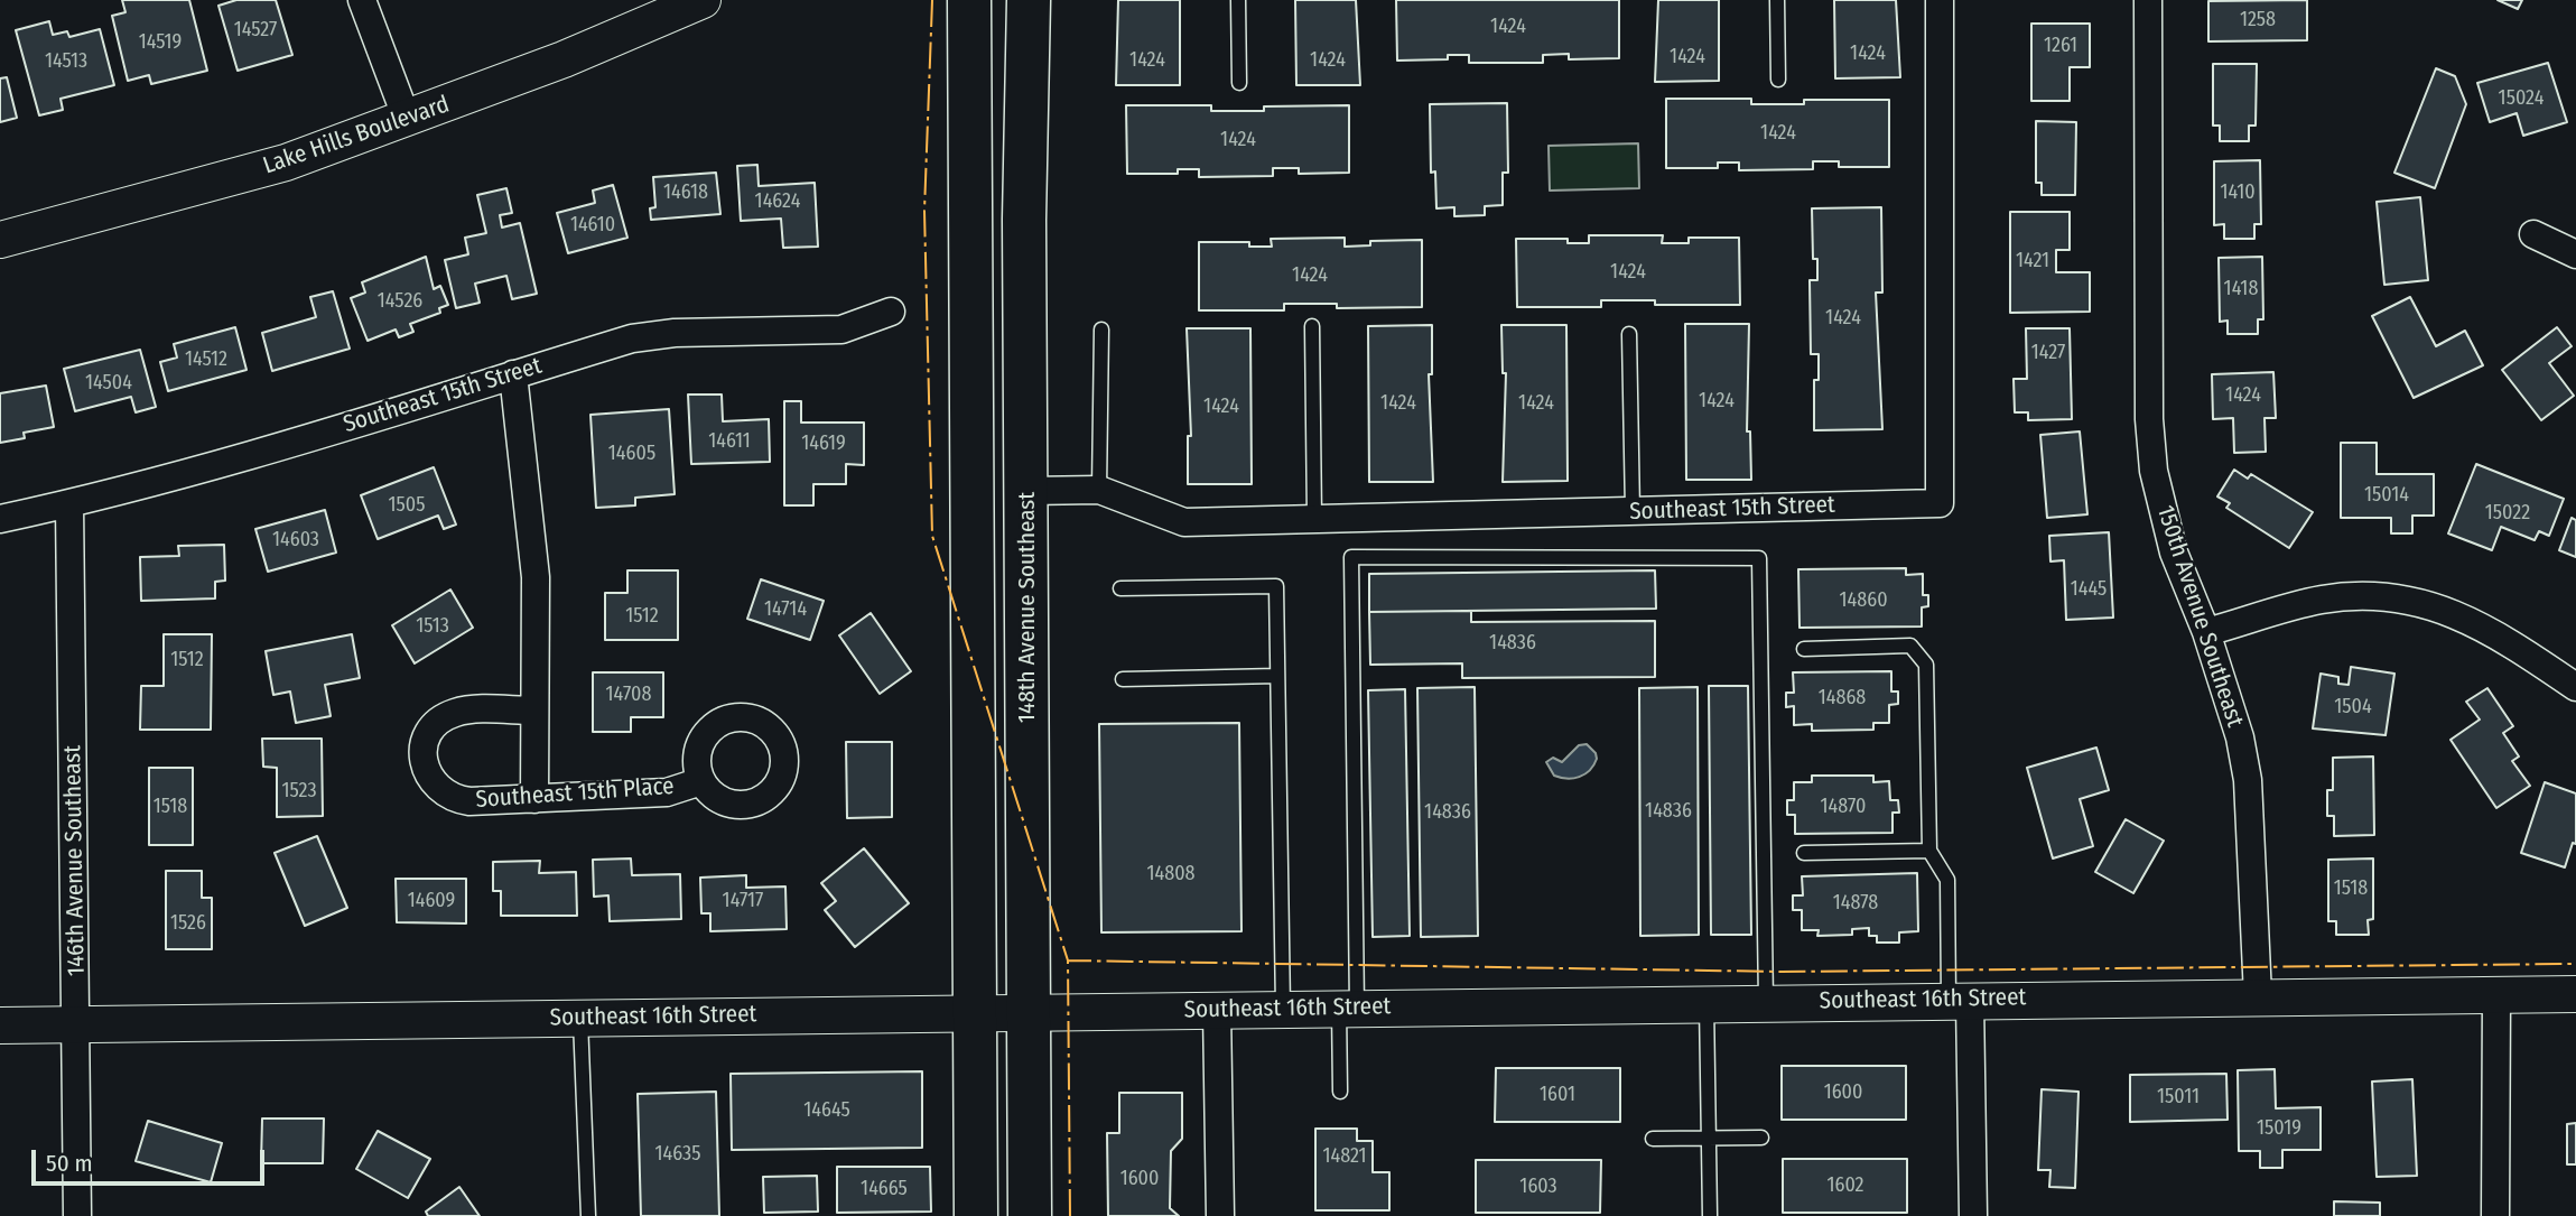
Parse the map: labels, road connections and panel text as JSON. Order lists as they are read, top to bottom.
{
  "streets": {
    "main road": ["148th Avenue Southeast"],
    "street": [
      "Lake Hills Boulevard",
      "Southeast 15th Street",
      "150th Avenue Southeast",
      "Southeast 15th Place",
      "146th Avenue Southeast",
      "Southeast 16th Street"
    ]
  },
  "crossings": [
    ["Southeast 15th Street", "148th Avenue Southeast"],
    ["Southeast 15th Street", "146th Avenue Southeast"],
    ["148th Avenue Southeast", "Southeast 16th Street"],
    ["150th Avenue Southeast", "Southeast 16th Street"],
    ["146th Avenue Southeast", "Southeast 16th Street"]
  ],
  "house_numbers": [
    "1258",
    "1424",
    "14527",
    "14519",
    "1261",
    "1424",
    "1424",
    "1424",
    "1424",
    "14513",
    "15024",
    "1424",
    "1424",
    "14618",
    "1410",
    "14624",
    "14610",
    "1421",
    "1424",
    "1424",
    "1418",
    "14526",
    "1424",
    "1427",
    "14512",
    "14504",
    "1424",
    "1424",
    "1424",
    "1424",
    "1424",
    "14611",
    "14619",
    "14605",
    "15014",
    "1505",
    "15022",
    "14603",
    "1445",
    "14860",
    "14714",
    "1512",
    "1513",
    "14836",
    "1512",
    "14708",
    "14868",
    "1504",
    "1523",
    "1518",
    "14870",
    "14836",
    "14836",
    "14808",
    "1518",
    "14609",
    "14717",
    "14878",
    "1526",
    "1600",
    "1601",
    "15011",
    "14645",
    "15019",
    "14635",
    "14821",
    "1600",
    "1602",
    "1603",
    "14665"
  ],
  "scale_bar": "50 m"
}
